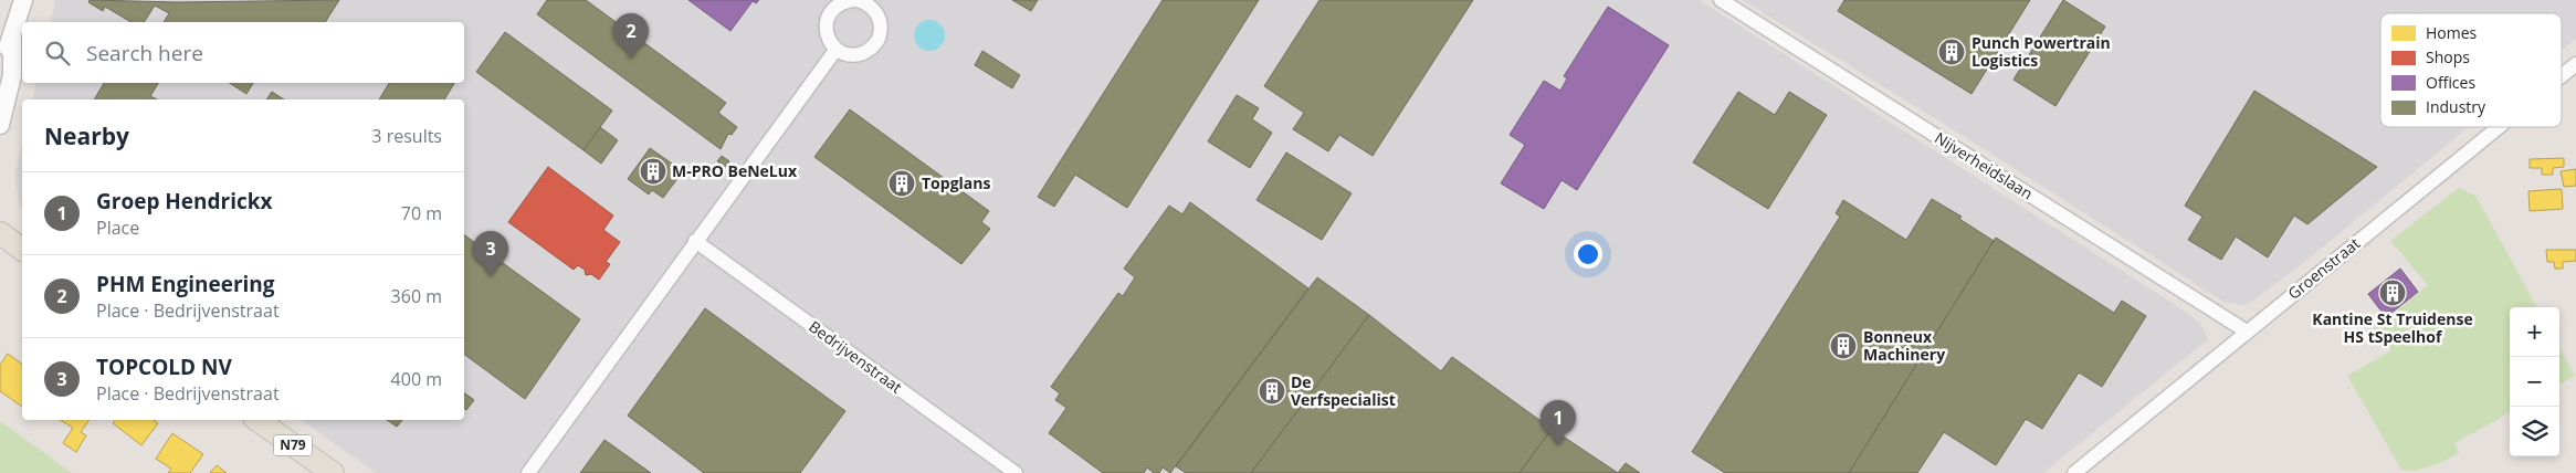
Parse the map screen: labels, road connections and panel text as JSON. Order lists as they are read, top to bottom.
{
  "streets": {
    "main road": ["N79"],
    "street": ["Nijverheidslaan", "Groenstraat", "Bedrijvenstraat"]
  },
  "crossings": [
    ["Nijverheidslaan", "Groenstraat"]
  ],
  "places": {
    "building": [
      "Punch Powertrain Logistics",
      "M-PRO BeNeLux",
      "Topglans",
      "Kantine St Truidense HS tSpeelhof",
      "Bonneux Machinery",
      "De Verfspecialist"
    ]
  },
  "legend": [
    "Homes",
    "Shops",
    "Offices",
    "Industry"
  ],
  "page": {
    "pins": ["2", "3", "1"],
    "search": "Search here",
    "heading": ["Nearby", "3 results"],
    "list": [
      {
        "mark": "1",
        "name": "Groep Hendrickx",
        "note": "Place",
        "value": "70 m"
      },
      {
        "mark": "2",
        "name": "PHM Engineering",
        "note": "Place · Bedrijvenstraat",
        "value": "360 m"
      },
      {
        "mark": "3",
        "name": "TOPCOLD NV",
        "note": "Place · Bedrijvenstraat",
        "value": "400 m"
      }
    ],
    "map_buttons": ["+", "−"]
  }
}
